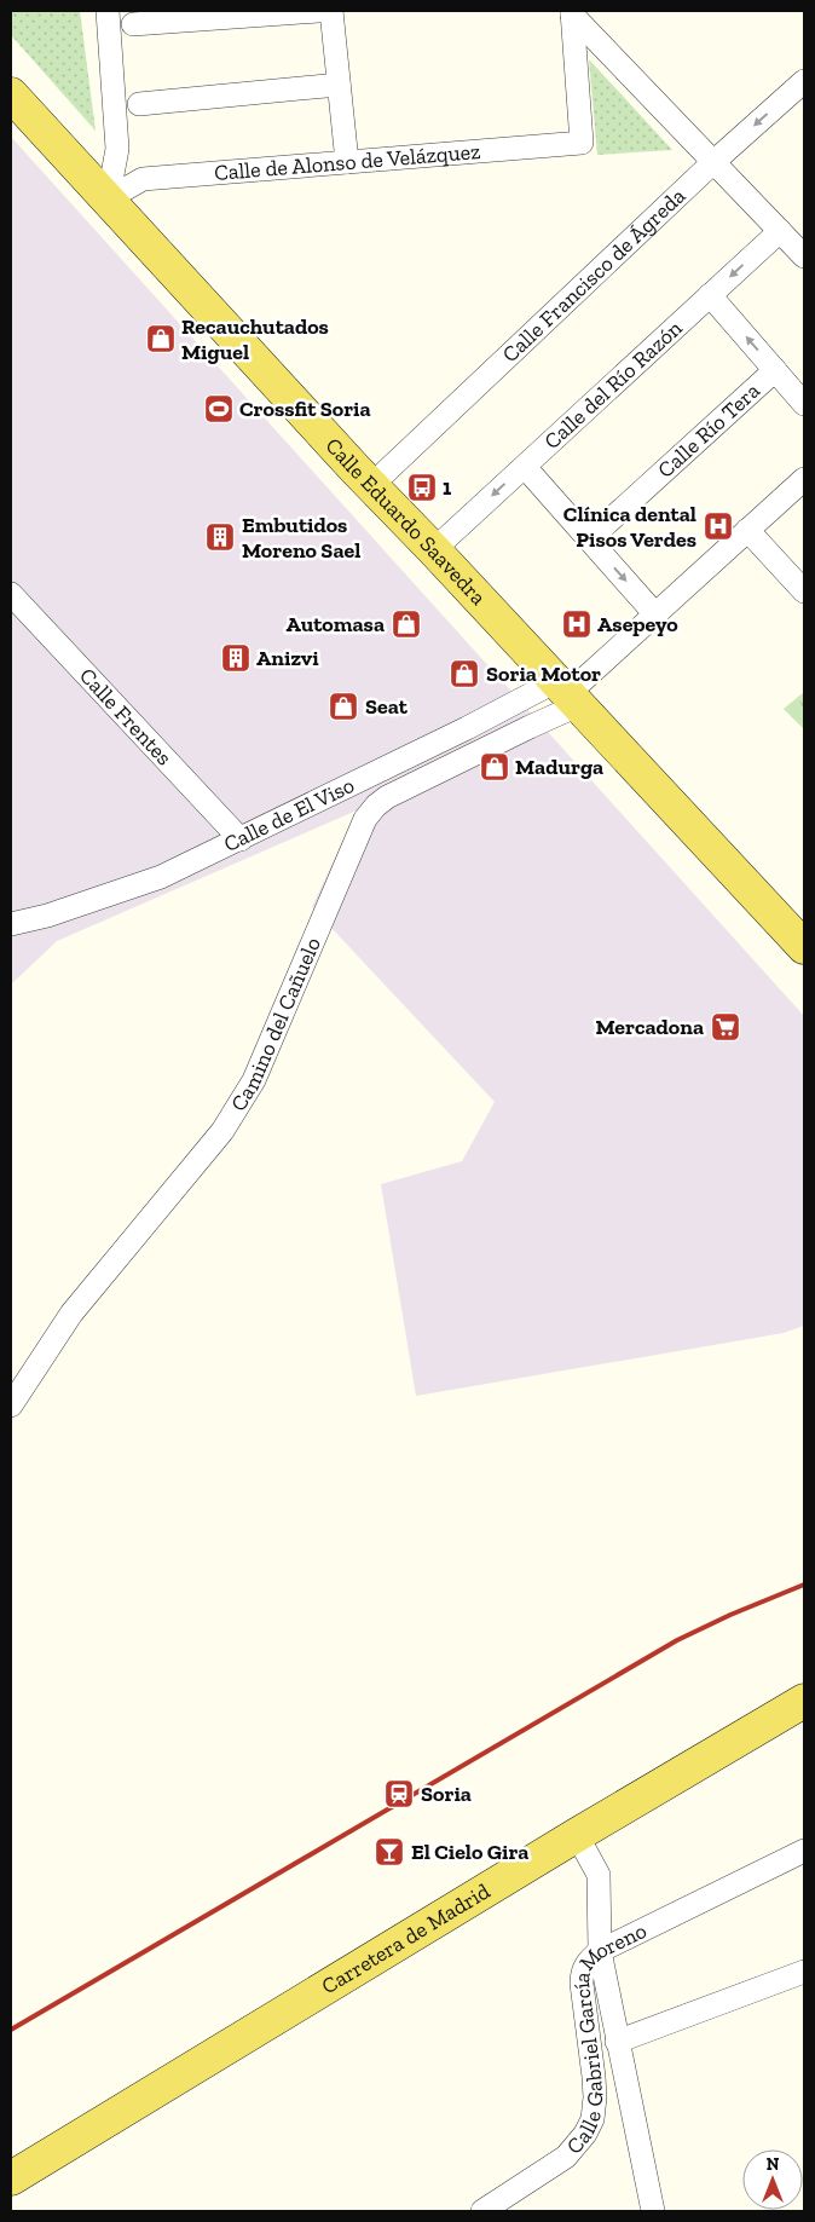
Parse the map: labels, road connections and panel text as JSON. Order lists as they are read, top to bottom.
{
  "streets": {
    "main road": ["Calle Eduardo Saavedra", "Carretera de Madrid"],
    "street": [
      "Calle de Alonso de Velázquez",
      "Calle Francisco de Ágreda",
      "Calle del Río Razón",
      "Calle Río Tera",
      "Calle Frentes",
      "Calle de El Viso",
      "Camino del Cañuelo",
      "Calle Gabriel García Moreno"
    ]
  },
  "crossings": [
    ["Calle de Alonso de Velázquez", "Calle Eduardo Saavedra"],
    ["Calle Francisco de Ágreda", "Calle Eduardo Saavedra"],
    ["Calle del Río Razón", "Calle Eduardo Saavedra"],
    ["Calle Eduardo Saavedra", "Calle de El Viso"],
    ["Calle Eduardo Saavedra", "Camino del Cañuelo"],
    ["Calle Frentes", "Calle de El Viso"],
    ["Calle de El Viso", "Camino del Cañuelo"]
  ],
  "places": {
    "shop": [
      "Recauchutados Miguel",
      "Automasa",
      "Soria Motor",
      "Seat",
      "Madurga"
    ],
    "sports": ["Crossfit Soria"],
    "bus stop": ["1"],
    "hospital": ["Clínica dental Pisos Verdes", "Asepeyo"],
    "building": ["Embutidos Moreno Sael", "Anizvi"],
    "supermarket": ["Mercadona"],
    "station": ["Soria"],
    "bar": ["El Cielo Gira"]
  },
  "north": "top"
}
